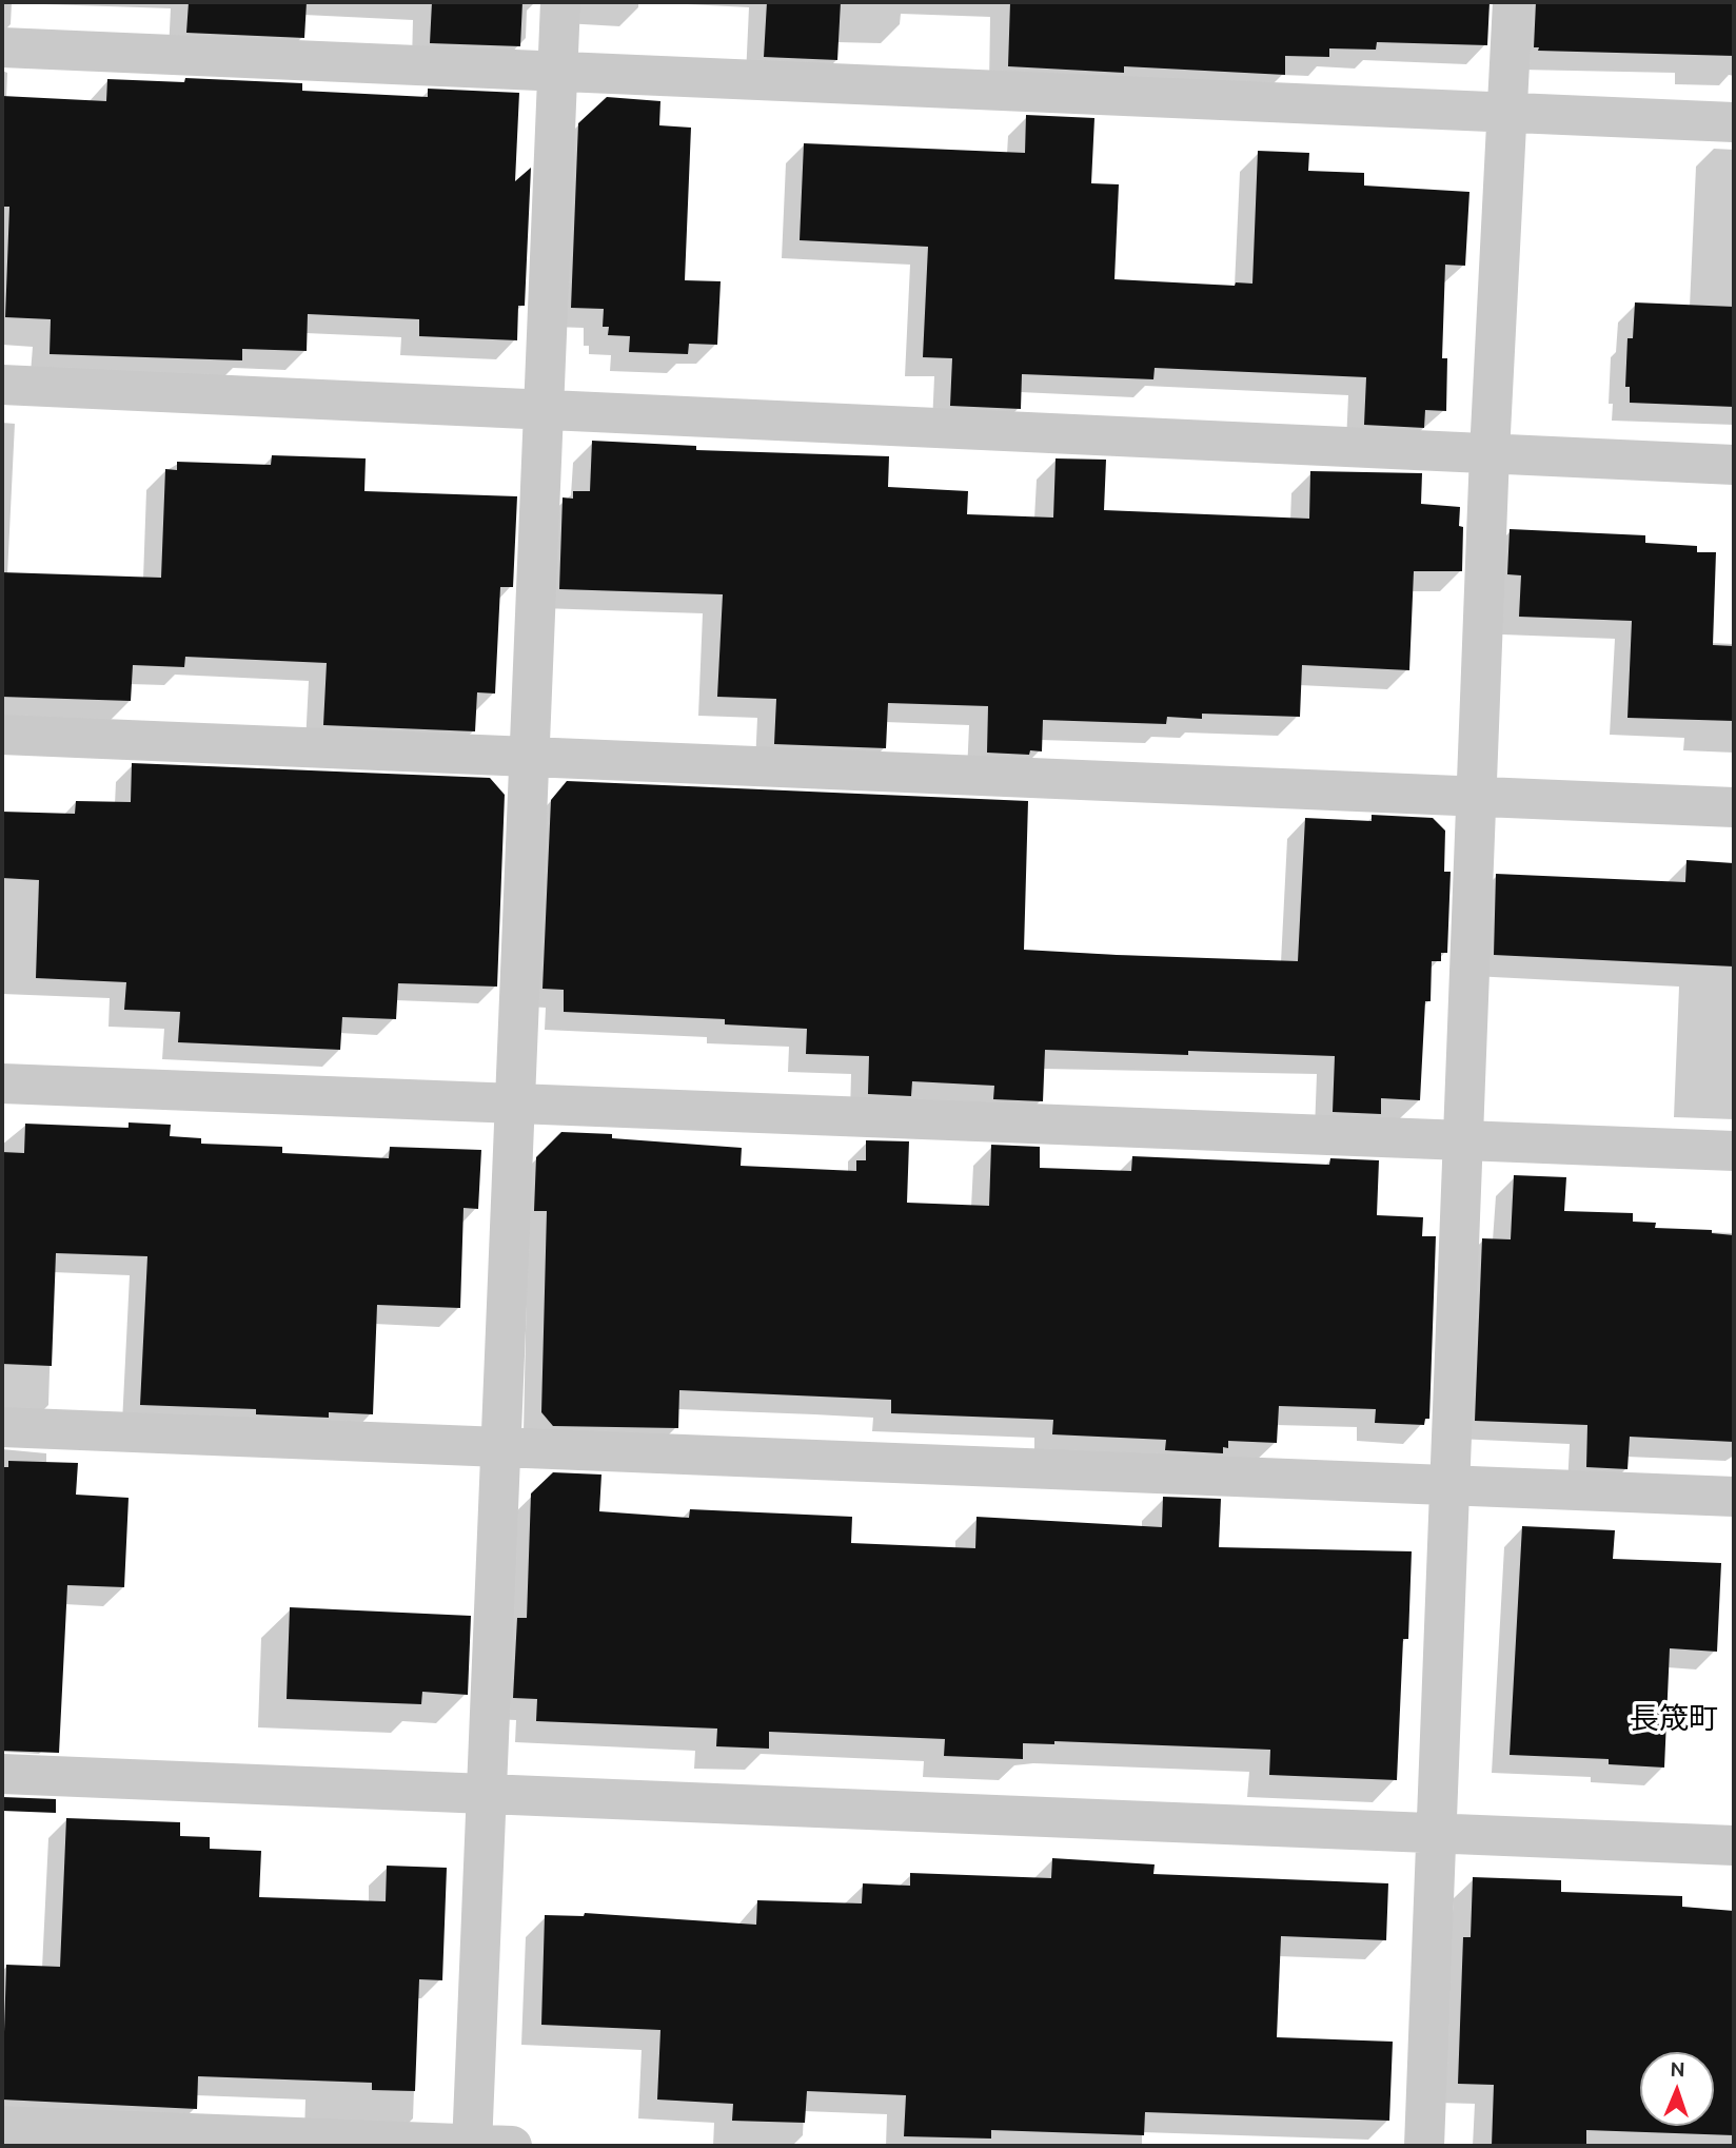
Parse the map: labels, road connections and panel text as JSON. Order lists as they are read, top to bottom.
{
  "districts": ["長筬町"],
  "north": "top"
}
